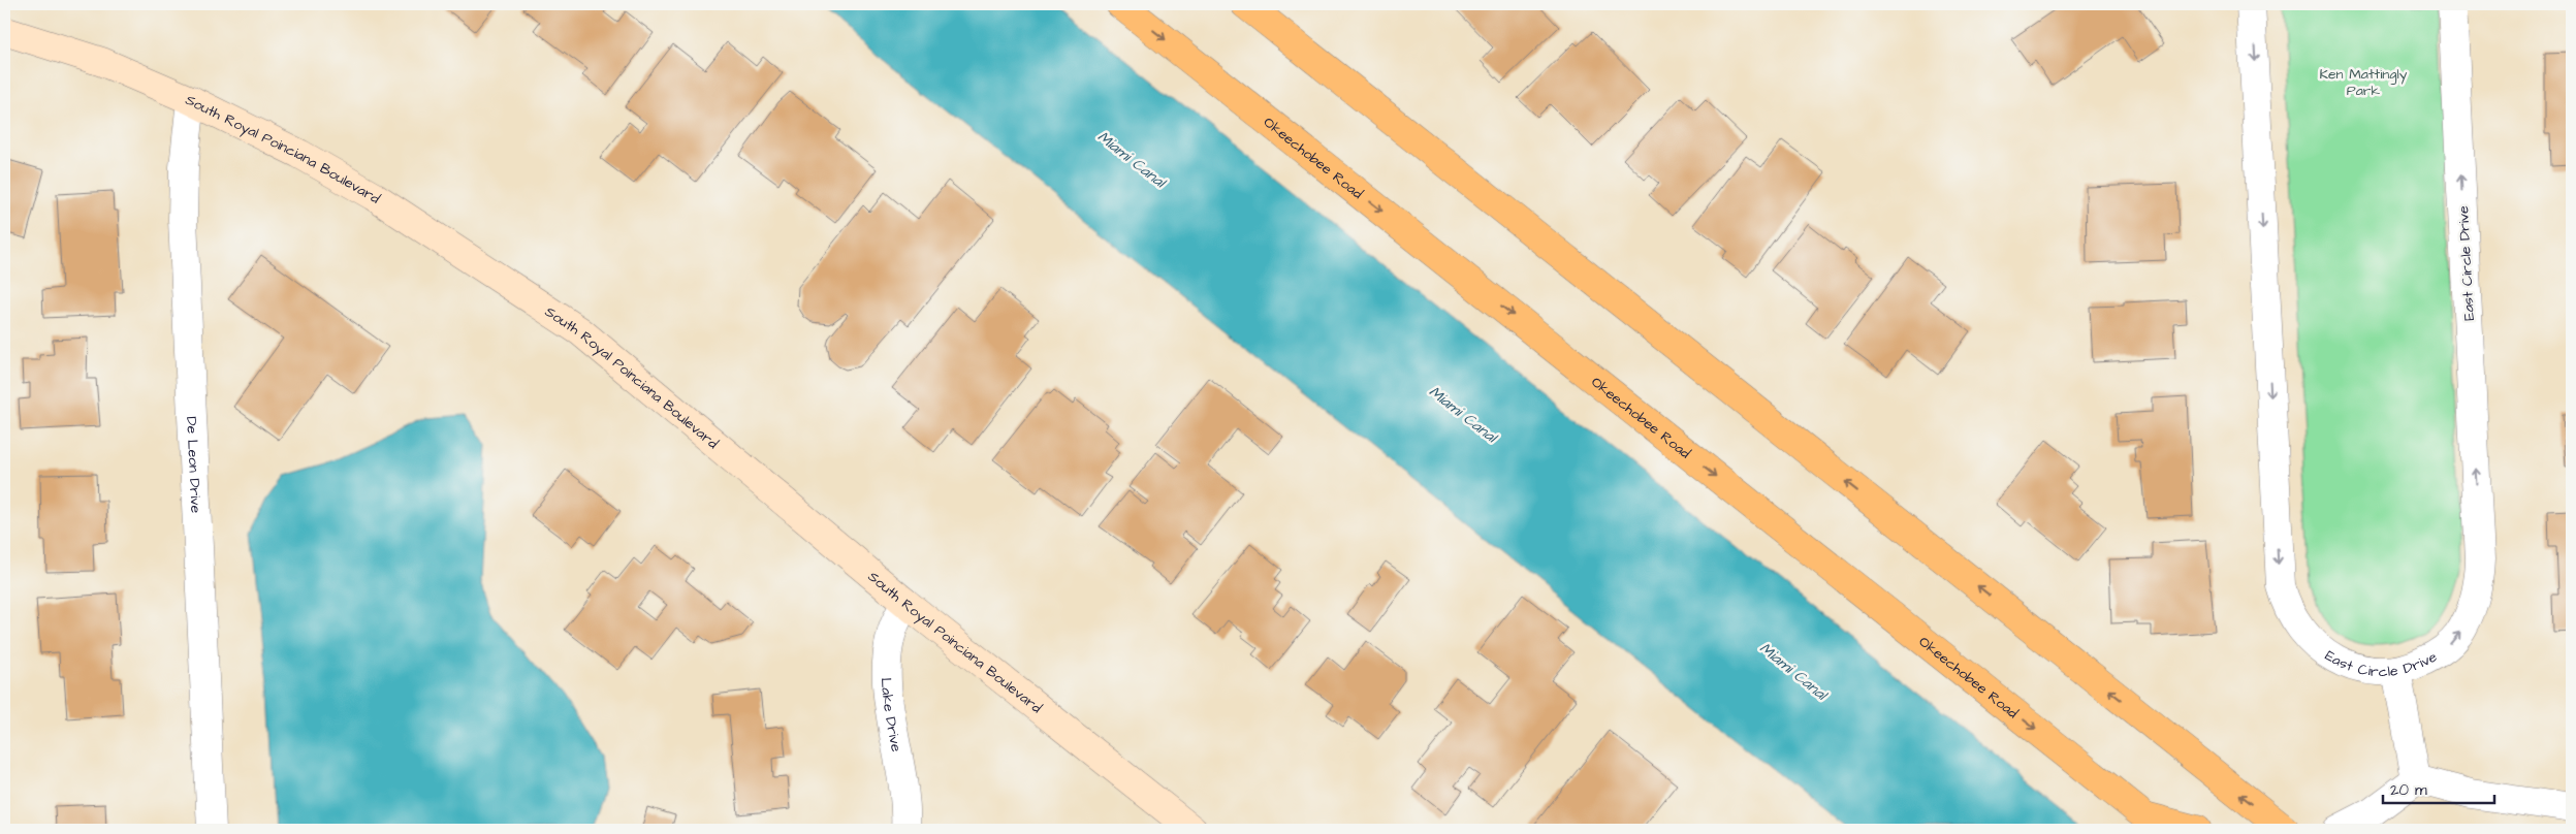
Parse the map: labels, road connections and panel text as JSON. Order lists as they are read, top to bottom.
{
  "streets": {
    "highway": ["Okeechobee Road"],
    "street": [
      "South Royal Poinciana Boulevard",
      "East Circle Drive",
      "De Leon Drive",
      "Lake Drive"
    ]
  },
  "crossings": [
    ["South Royal Poinciana Boulevard", "De Leon Drive"],
    ["South Royal Poinciana Boulevard", "Lake Drive"]
  ],
  "water": ["Miami Canal"],
  "parks": ["Ken Mattingly Park"],
  "scale_bar": "20 m"
}
